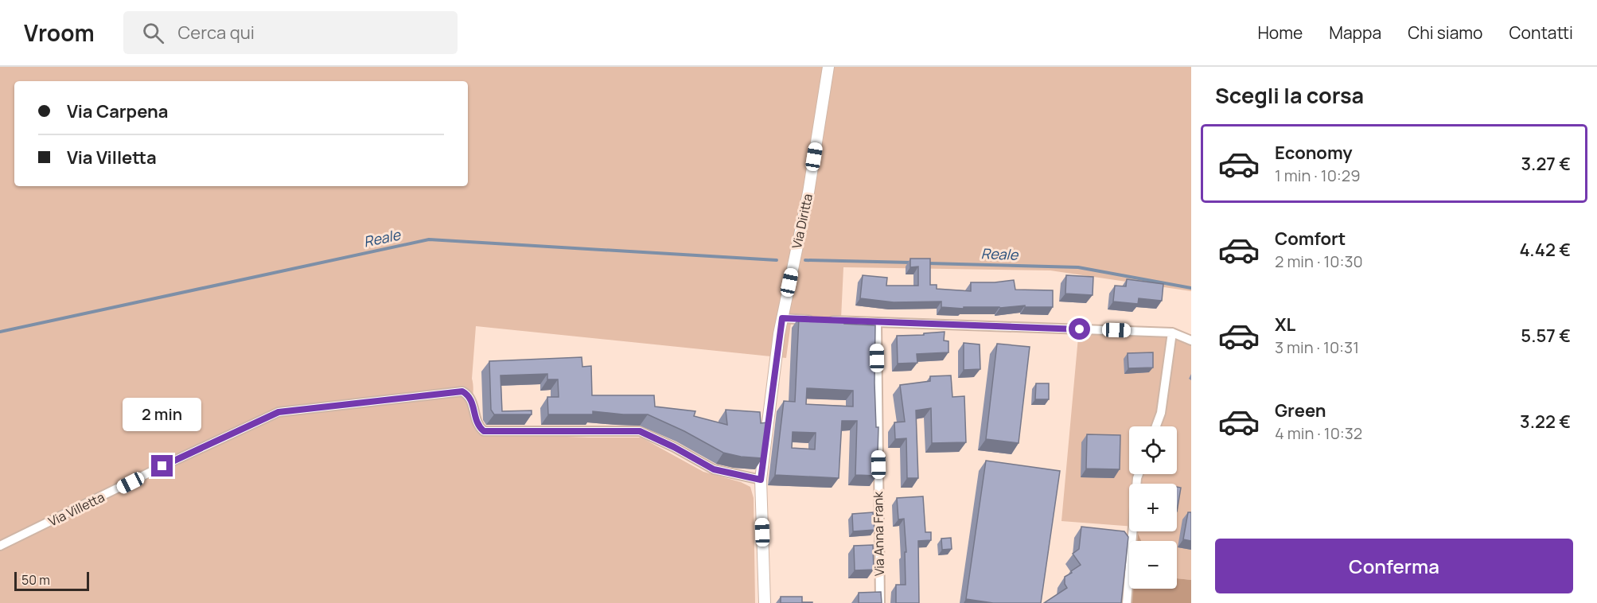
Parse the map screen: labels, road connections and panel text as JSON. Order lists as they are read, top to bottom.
{
  "streets": {
    "street": ["Via Diritta", "Via Villetta", "Via Anna Frank"]
  },
  "crossings": [
    ["Via Diritta", "Via Villetta"]
  ],
  "water": ["Reale"],
  "scale_bar": "50 m",
  "page": {
    "header": "Vroom",
    "search": "Cerca qui",
    "nav": [
      "Home",
      "Mappa",
      "Chi siamo",
      "Contatti"
    ],
    "heading": "Scegli la corsa",
    "banner": ["Via Carpena", "Via Villetta"],
    "list": [
      {
        "name": "Economy",
        "note": "1 min · 10:29",
        "value": "3.27 €"
      },
      {
        "name": "Comfort",
        "note": "2 min · 10:30",
        "value": "4.42 €"
      },
      {
        "name": "XL",
        "note": "3 min · 10:31",
        "value": "5.57 €"
      },
      {
        "name": "Green",
        "note": "4 min · 10:32",
        "value": "3.22 €"
      }
    ],
    "bubble": "2 min",
    "map_buttons": ["+", "−"],
    "buttons": "Conferma",
    "scale": "50 m"
  }
}
